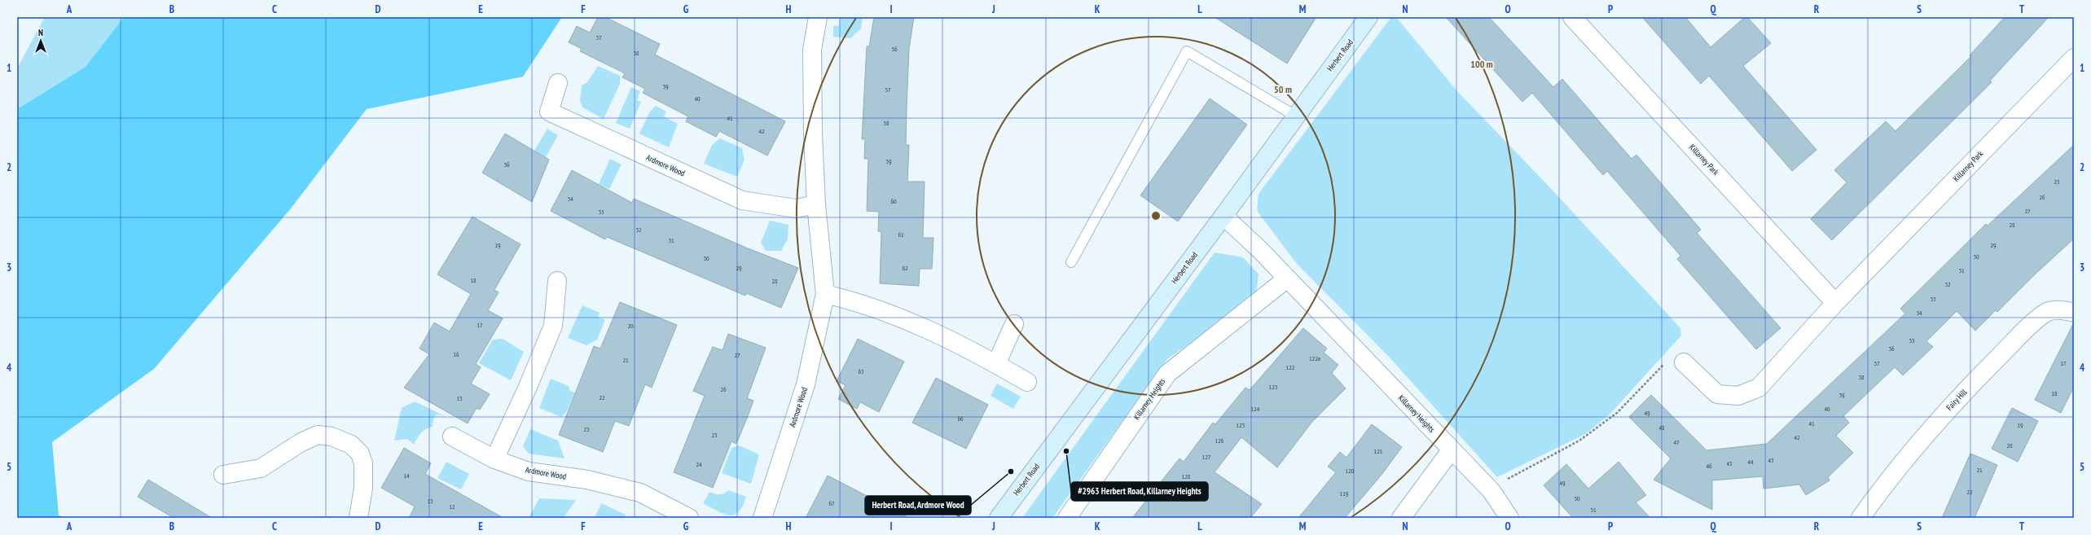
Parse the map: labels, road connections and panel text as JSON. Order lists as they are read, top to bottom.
{
  "streets": {
    "street": [
      "Herbert Road",
      "Killarney Park",
      "Ardmore Wood",
      "Killarney Heights",
      "Fairy Hill"
    ]
  },
  "crossings": [
    ["Herbert Road", "Killarney Heights"]
  ],
  "places": ["#2963 Herbert Road, Killarney Heights", "Herbert Road, Ardmore Wood"],
  "house_numbers": [
    "37",
    "56",
    "38",
    "39",
    "57",
    "40",
    "41",
    "58",
    "42",
    "59",
    "36",
    "25",
    "26",
    "34",
    "60",
    "27",
    "33",
    "28",
    "32",
    "61",
    "31",
    "19",
    "29",
    "30",
    "30",
    "29",
    "62",
    "31",
    "18",
    "28",
    "32",
    "33",
    "34",
    "17",
    "20",
    "35",
    "36",
    "16",
    "27",
    "122a",
    "21",
    "37",
    "17",
    "122",
    "63",
    "38",
    "123",
    "26",
    "18",
    "39",
    "22",
    "15",
    "124",
    "40",
    "49",
    "66",
    "41",
    "125",
    "19",
    "48",
    "23",
    "25",
    "42",
    "126",
    "47",
    "20",
    "121",
    "127",
    "43",
    "44",
    "45",
    "24",
    "46",
    "21",
    "120",
    "14",
    "128",
    "49",
    "22",
    "119",
    "50",
    "13",
    "67",
    "12",
    "51"
  ],
  "north": "top",
  "grid": {
    "columns": [
      "A",
      "B",
      "C",
      "D",
      "E",
      "F",
      "G",
      "H",
      "I",
      "J",
      "K",
      "L",
      "M",
      "N",
      "O",
      "P",
      "Q",
      "R",
      "S",
      "T"
    ],
    "rows": [
      "1",
      "2",
      "3",
      "4",
      "5"
    ]
  },
  "rings": ["100 m", "50 m"]
}
